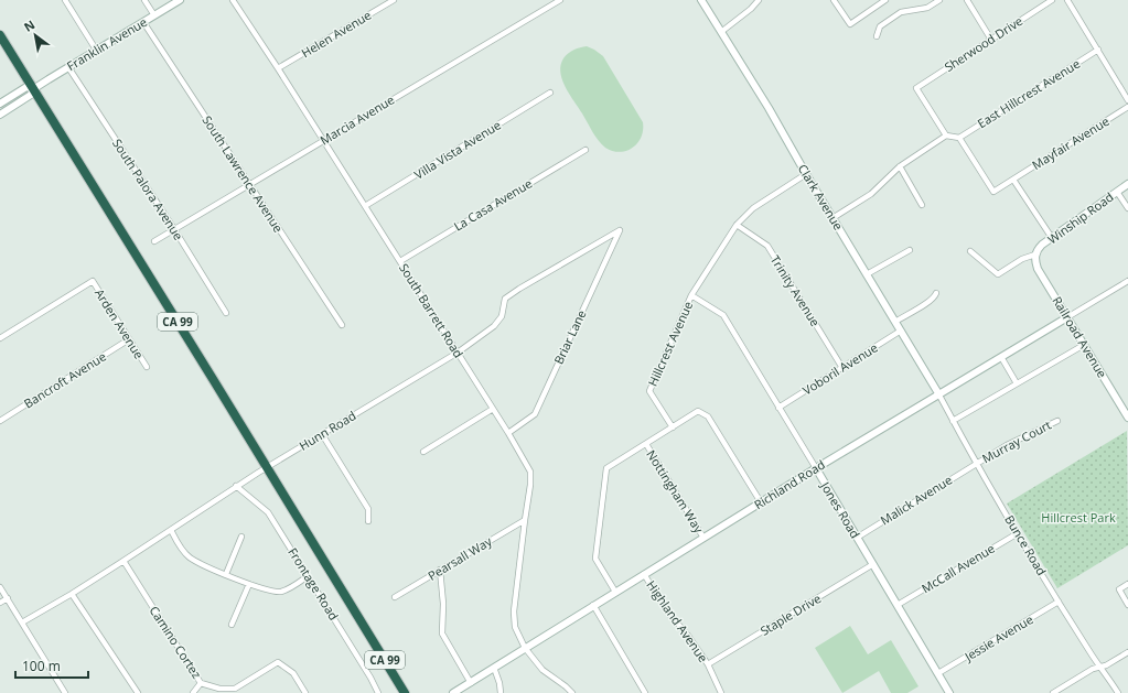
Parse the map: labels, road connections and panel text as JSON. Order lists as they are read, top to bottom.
{
  "streets": {
    "highway": ["CA 99"],
    "street": [
      "Helen Avenue",
      "Franklin Avenue",
      "Sherwood Drive",
      "East Hillcrest Avenue",
      "Marcia Avenue",
      "Mayfair Avenue",
      "Villa Vista Avenue",
      "South Lawrence Avenue",
      "South Palora Avenue",
      "Clark Avenue",
      "La Casa Avenue",
      "Winship Road",
      "Trinity Avenue",
      "South Barrett Road",
      "Arden Avenue",
      "Briar Lane",
      "Railroad Avenue",
      "Hillcrest Avenue",
      "Voboril Avenue",
      "Bancroft Avenue",
      "Hunn Road",
      "Murray Court",
      "Richland Road",
      "Nottingham Way",
      "Malick Avenue",
      "Jones Road",
      "Bunce Road",
      "Pearsall Way",
      "McCall Avenue",
      "Frontage Road",
      "Staple Drive",
      "Highland Avenue",
      "Jessie Avenue",
      "Camino Cortez"
    ]
  },
  "crossings": [
    ["Helen Avenue", "South Barrett Road"],
    ["Franklin Avenue", "South Lawrence Avenue"],
    ["Franklin Avenue", "South Palora Avenue"],
    ["Franklin Avenue", "CA 99"],
    ["East Hillcrest Avenue", "Mayfair Avenue"],
    ["Marcia Avenue", "South Lawrence Avenue"],
    ["Marcia Avenue", "South Palora Avenue"],
    ["Marcia Avenue", "South Barrett Road"],
    ["Villa Vista Avenue", "South Barrett Road"],
    ["Clark Avenue", "Hillcrest Avenue"],
    ["Clark Avenue", "Voboril Avenue"],
    ["Clark Avenue", "Richland Road"],
    ["Clark Avenue", "Bunce Road"],
    ["La Casa Avenue", "South Barrett Road"],
    ["Winship Road", "Railroad Avenue"],
    ["Trinity Avenue", "Hillcrest Avenue"],
    ["Trinity Avenue", "Voboril Avenue"],
    ["South Barrett Road", "Briar Lane"],
    ["South Barrett Road", "Hunn Road"],
    ["South Barrett Road", "Richland Road"],
    ["South Barrett Road", "Pearsall Way"],
    ["CA 99", "Hunn Road"],
    ["Arden Avenue", "Bancroft Avenue"],
    ["Briar Lane", "Hunn Road"],
    ["Railroad Avenue", "Richland Road"],
    ["Hillcrest Avenue", "Jones Road"],
    ["Voboril Avenue", "Jones Road"],
    ["Hunn Road", "Frontage Road"],
    ["Hunn Road", "Camino Cortez"],
    ["Murray Court", "Malick Avenue"],
    ["Murray Court", "Bunce Road"],
    ["Richland Road", "Nottingham Way"],
    ["Richland Road", "Jones Road"],
    ["Richland Road", "Bunce Road"],
    ["Richland Road", "Highland Avenue"],
    ["Malick Avenue", "Jones Road"],
    ["Malick Avenue", "Bunce Road"],
    ["Jones Road", "McCall Avenue"],
    ["Jones Road", "Staple Drive"],
    ["Jones Road", "Jessie Avenue"],
    ["Bunce Road", "McCall Avenue"],
    ["Bunce Road", "Jessie Avenue"],
    ["Staple Drive", "Highland Avenue"]
  ],
  "parks": ["Hillcrest Park"],
  "scale_bar": "100 m",
  "north": "top left"
}
